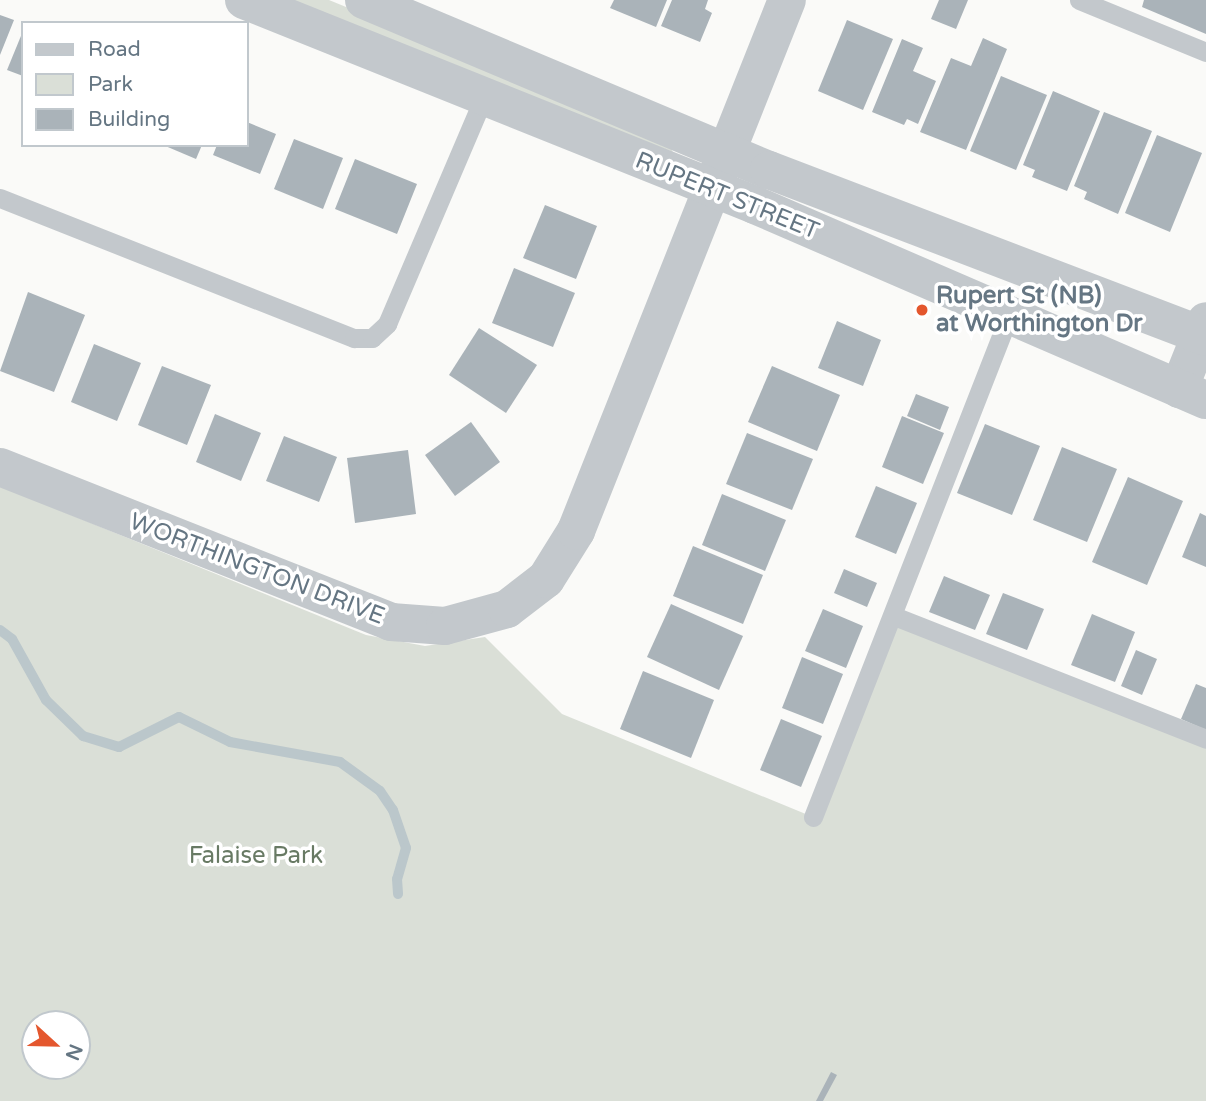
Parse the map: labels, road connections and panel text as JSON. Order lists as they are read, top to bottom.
{
  "streets": {
    "street": ["RUPERT STREET", "WORTHINGTON DRIVE"]
  },
  "crossings": [
    ["RUPERT STREET", "WORTHINGTON DRIVE"]
  ],
  "parks": ["Falaise Park"],
  "places": ["Rupert St (NB) at Worthington Dr"],
  "legend": ["Road", "Park", "Building"],
  "north": "right"
}
